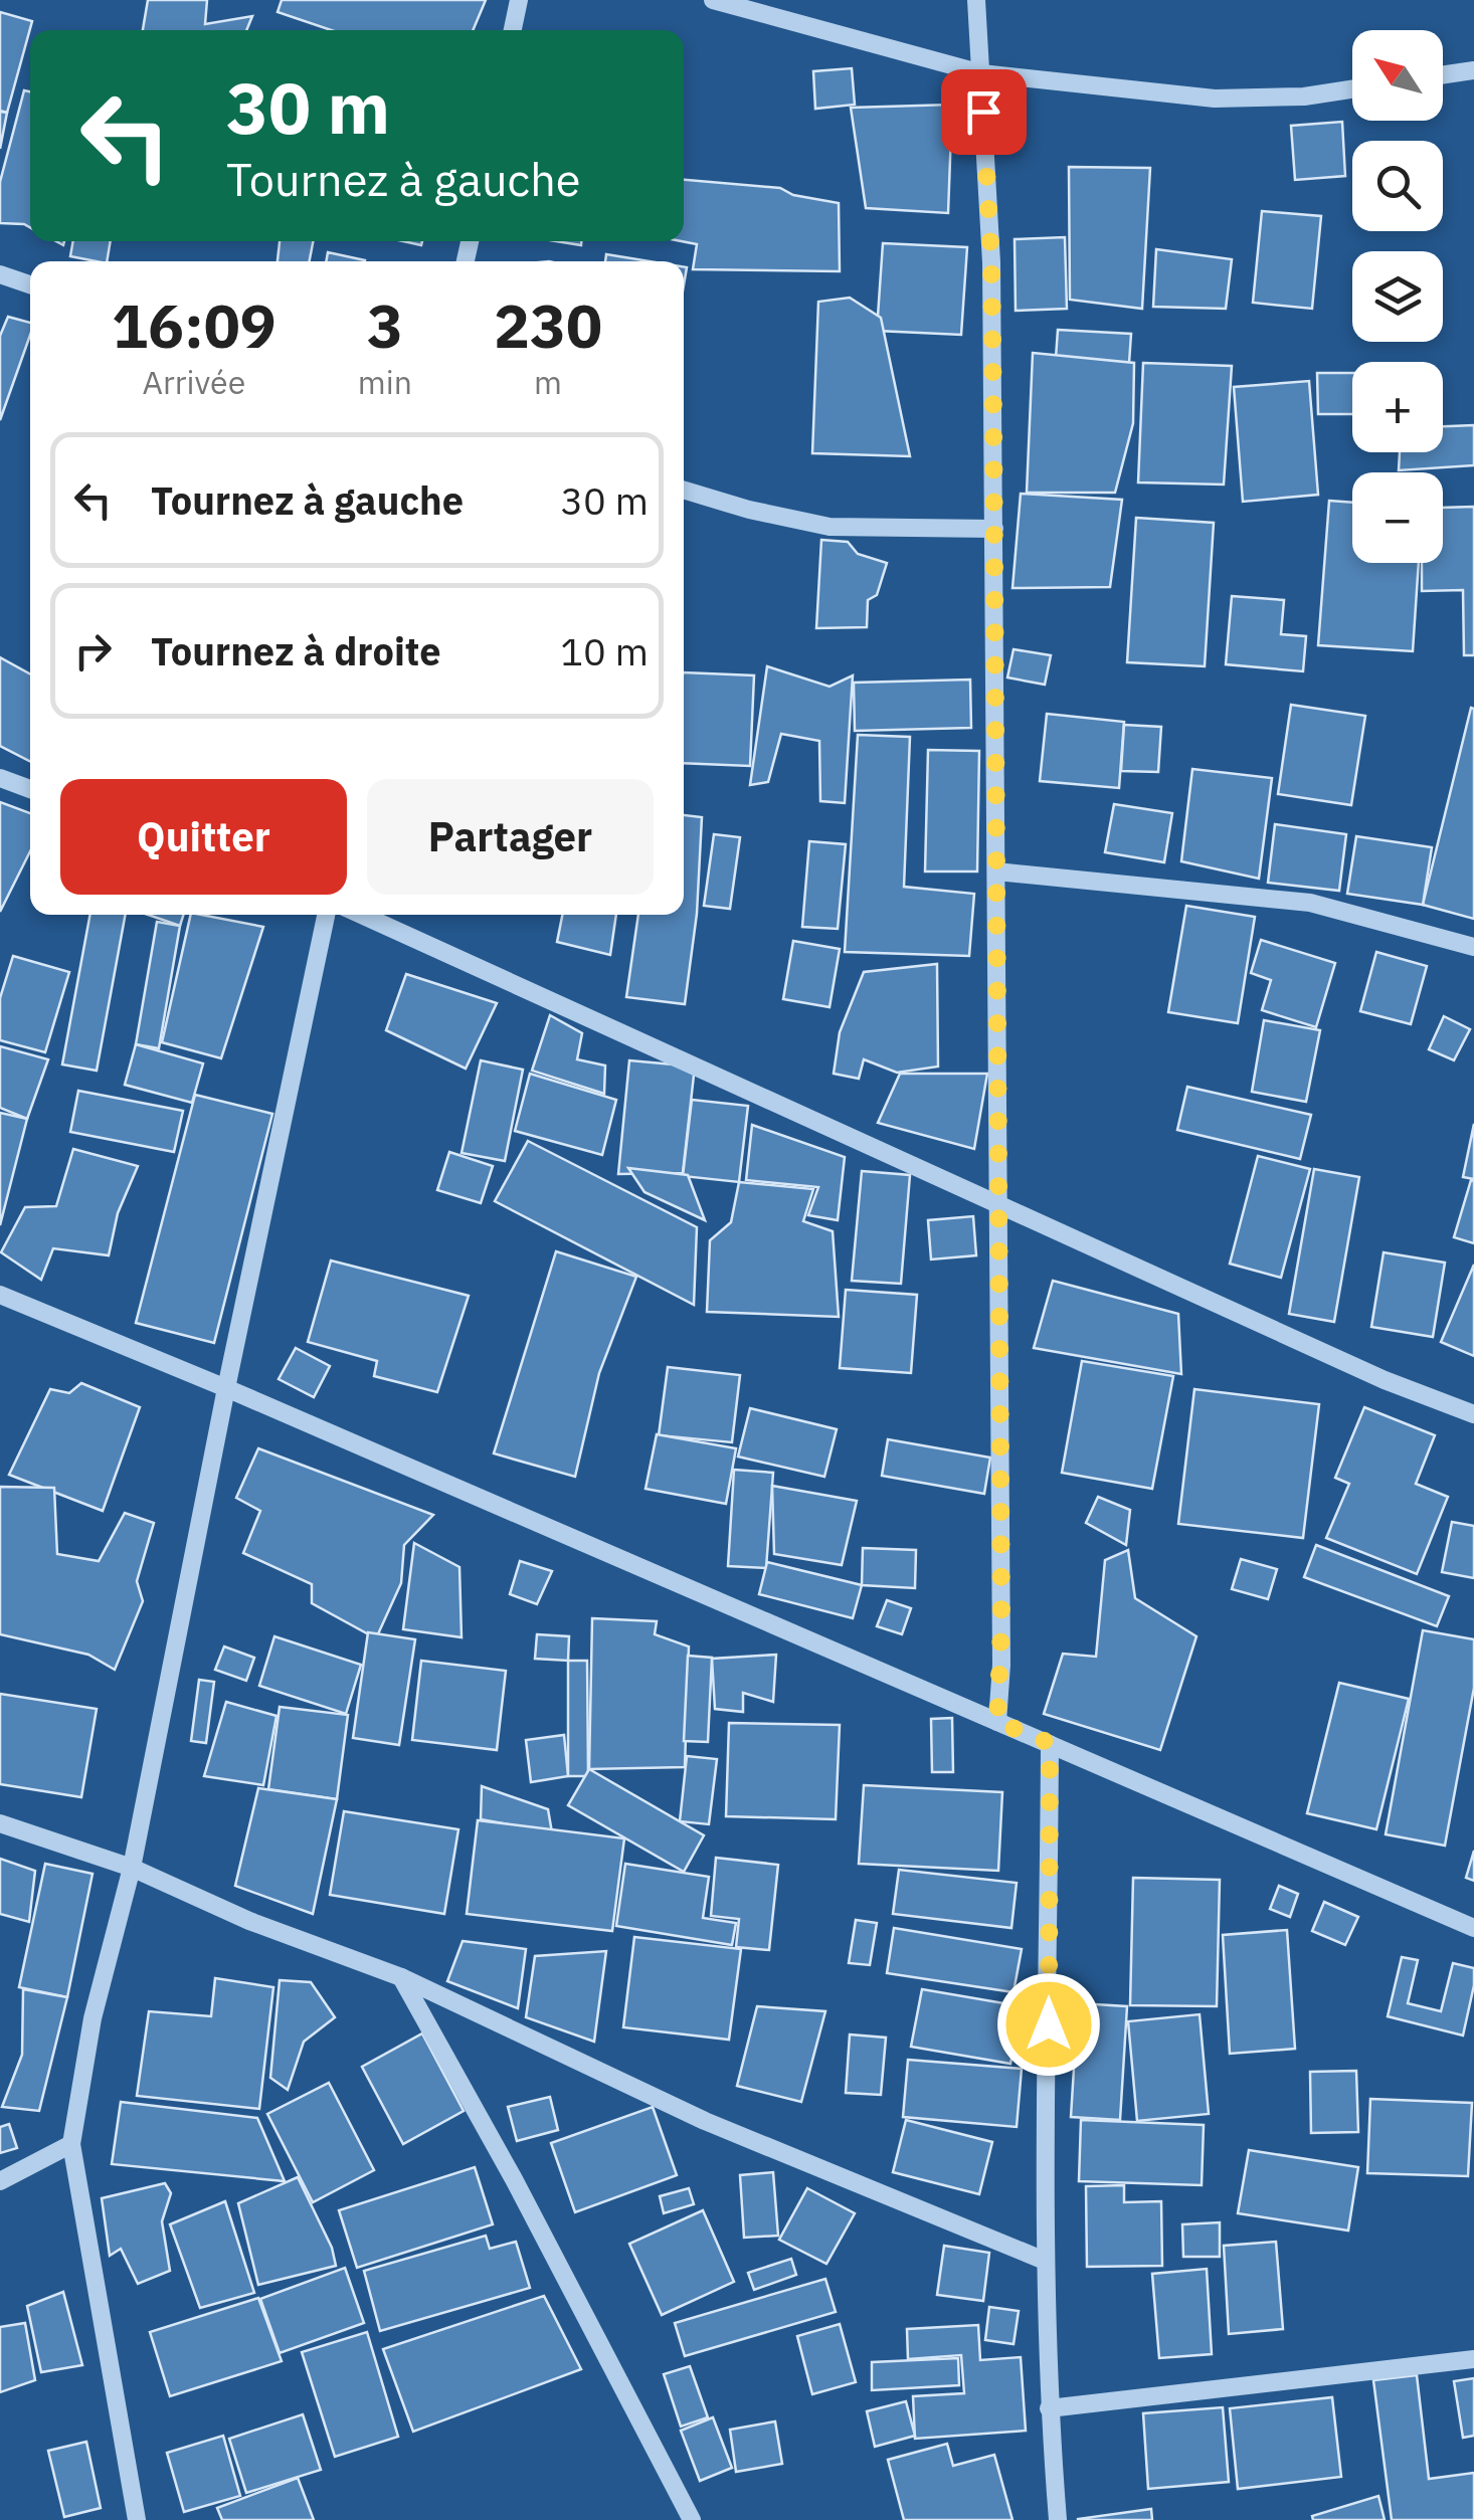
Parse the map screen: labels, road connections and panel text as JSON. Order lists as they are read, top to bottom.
{
  "north": "top left",
  "page": {
    "map_buttons": ["+", "−"],
    "turn": ["30 m", "Tournez à gauche"],
    "eta": [
      "16:09",
      "Arrivée",
      "3",
      "min",
      "230",
      "m"
    ],
    "list": [
      {
        "name": "Tournez à gauche",
        "value": "30 m"
      },
      {
        "name": "Tournez à droite",
        "value": "10 m"
      }
    ],
    "buttons": ["Quitter", "Partager"]
  }
}
